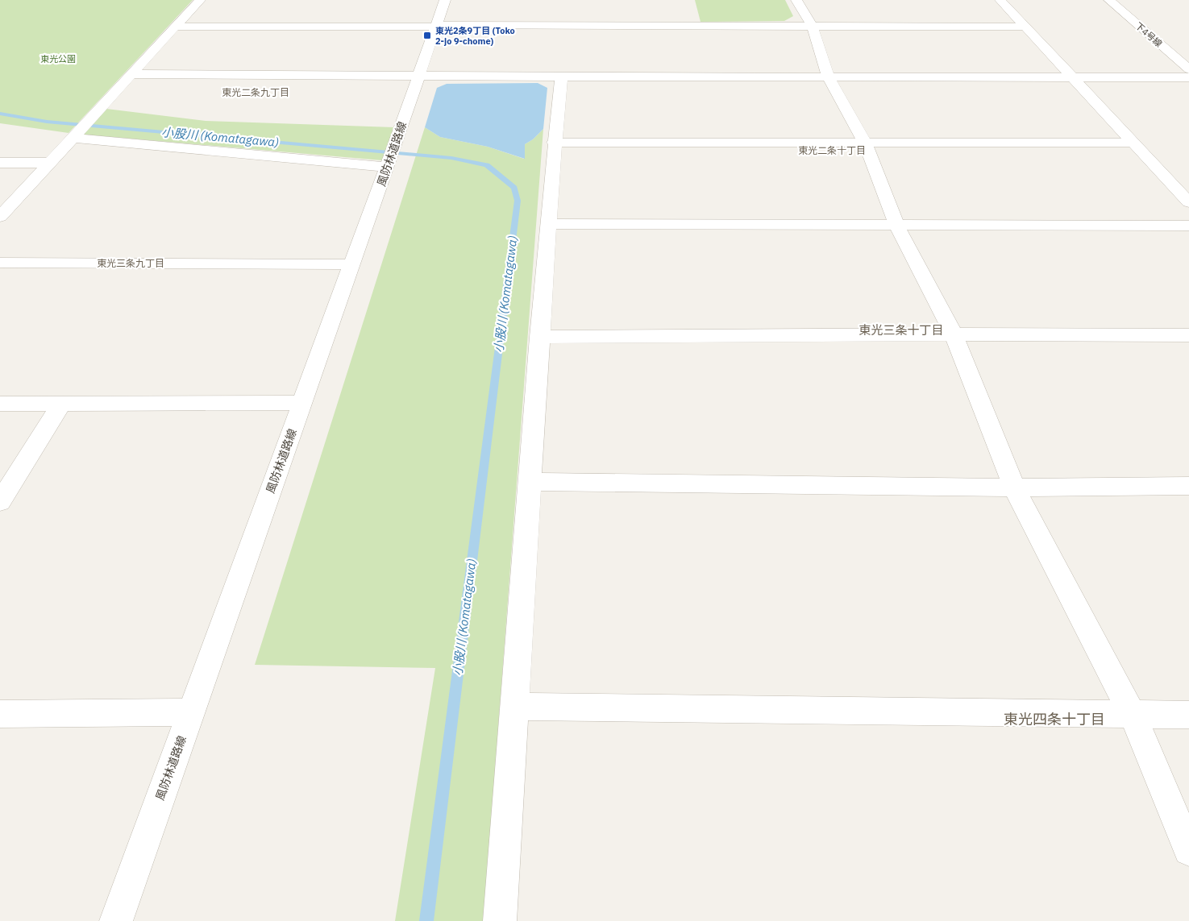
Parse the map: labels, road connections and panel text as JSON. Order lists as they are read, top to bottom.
{
  "streets": {
    "street": ["下4号線", "風防林道路線"]
  },
  "districts": [
    "東光二条九丁目",
    "東光二条十丁目",
    "東光三条九丁目",
    "東光三条十丁目",
    "東光四条十丁目"
  ],
  "water": ["小股川 (Komatagawa)"],
  "parks": ["東光公園"],
  "places": {
    "transit": ["東光2条9丁目 (Toko 2-jo 9-chome)"]
  }
}
